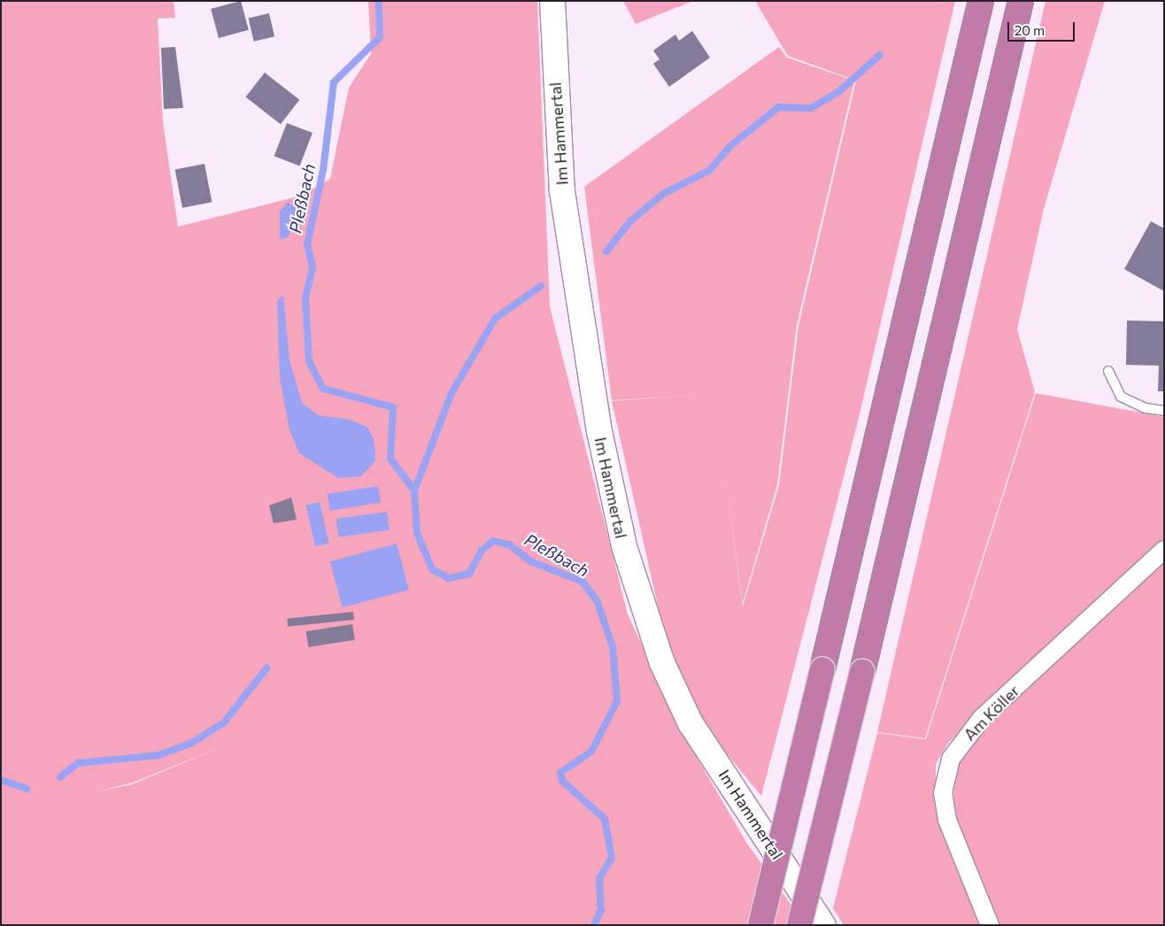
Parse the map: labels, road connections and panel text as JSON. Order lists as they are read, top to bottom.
{
  "streets": {
    "main road": ["Im Hammertal"],
    "street": ["Am Köller"]
  },
  "water": ["Pleßbach"],
  "scale_bar": "20 m"
}
